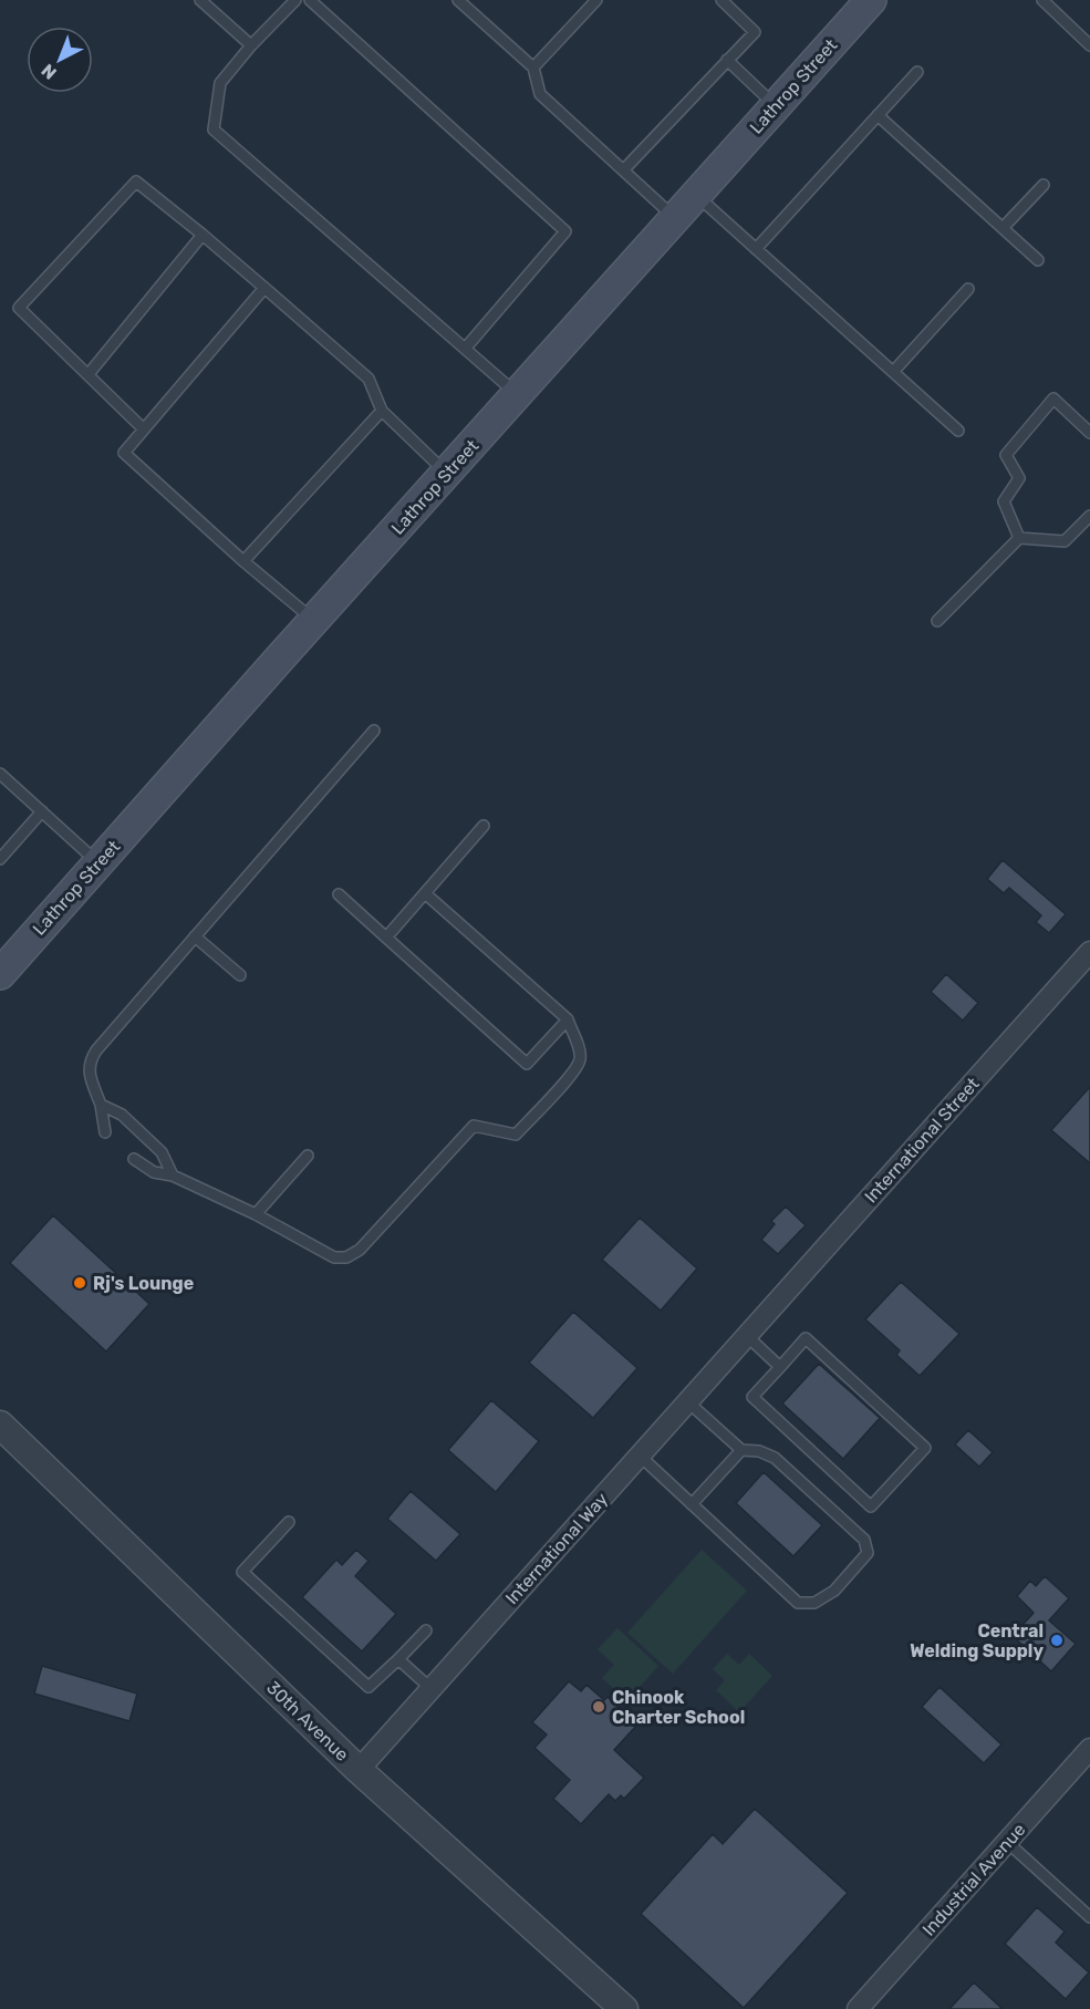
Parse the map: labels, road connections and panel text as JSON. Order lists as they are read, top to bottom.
{
  "streets": {
    "main road": ["Lathrop Street"],
    "street": [
      "International Street",
      "International Way",
      "30th Avenue",
      "Industrial Avenue"
    ]
  },
  "crossings": [
    ["International Street", "International Way"],
    ["International Way", "30th Avenue"]
  ],
  "places": ["Rj's Lounge", "Central Welding Supply", "Chinook Charter School"],
  "north": "bottom left"
}
